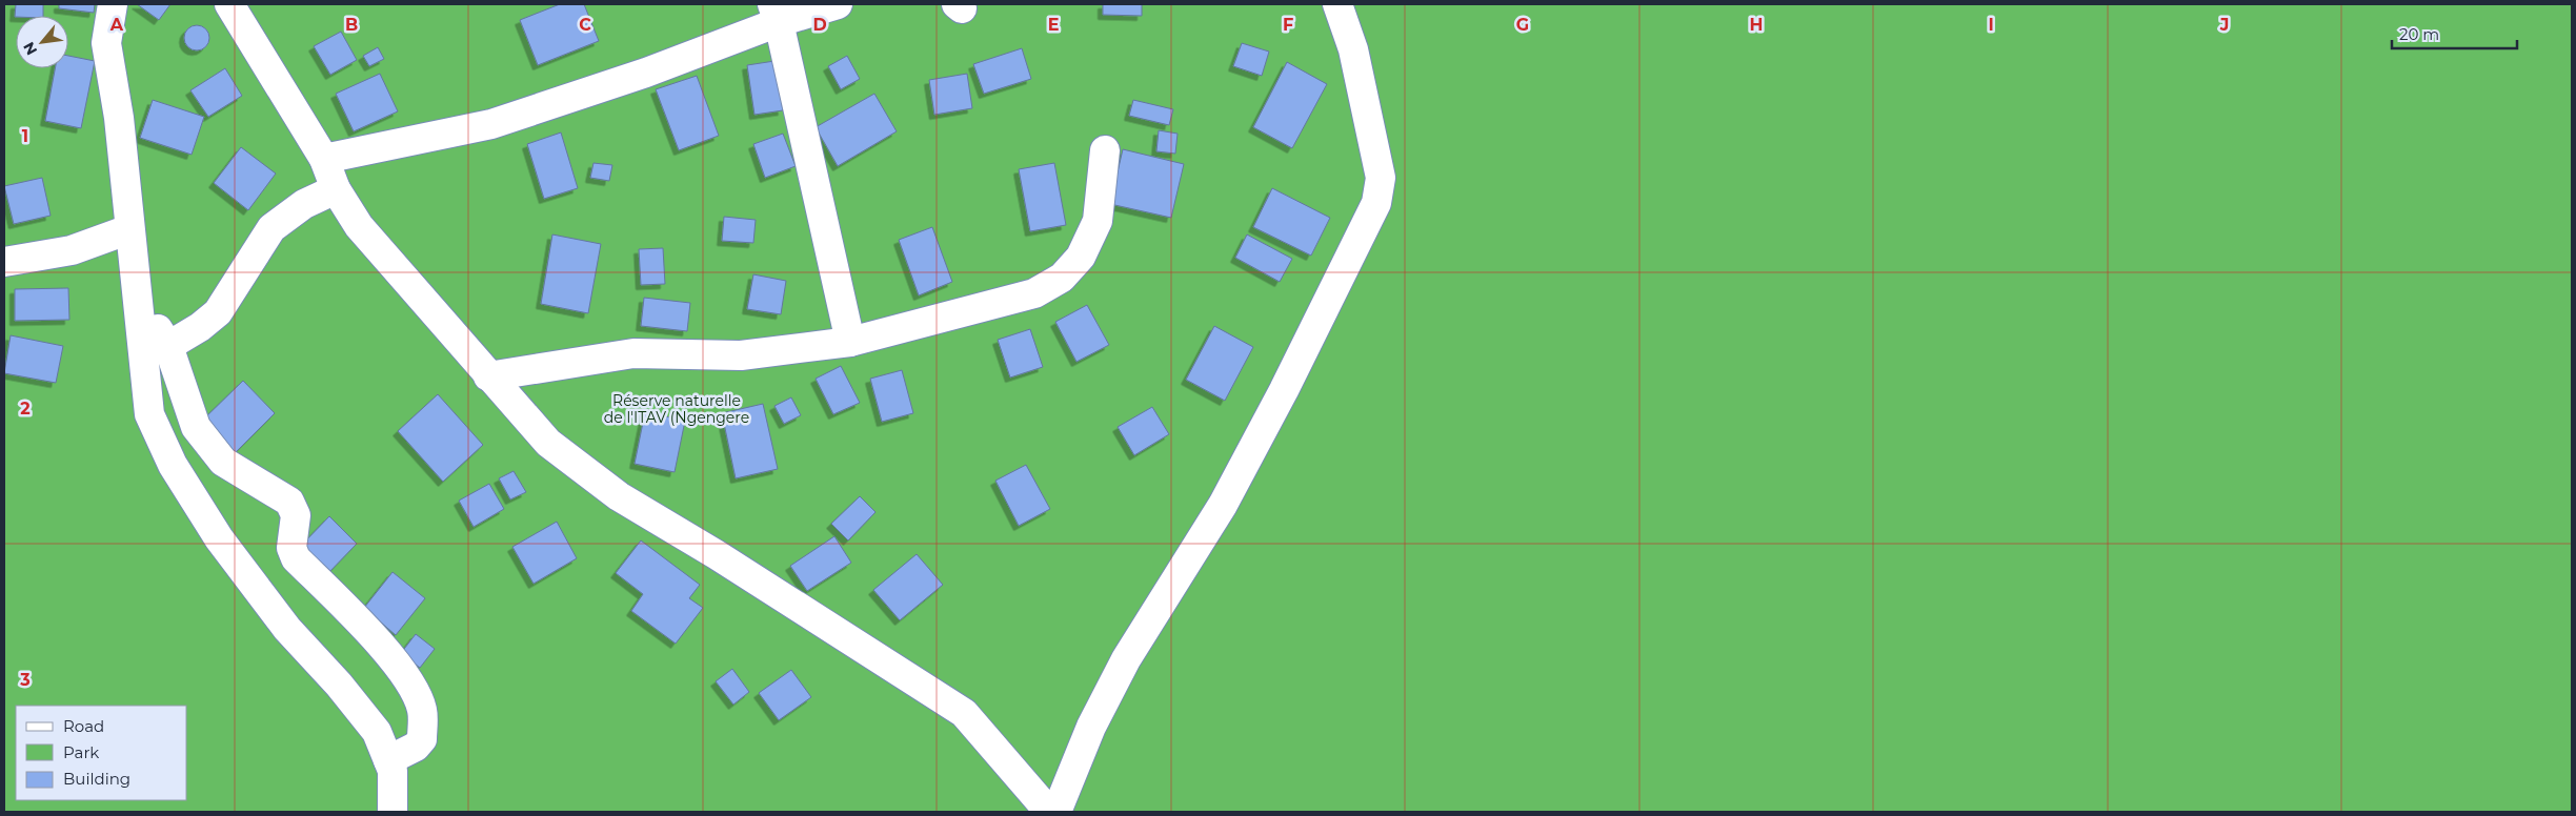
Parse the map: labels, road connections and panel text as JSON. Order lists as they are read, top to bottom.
{
  "parks": ["Réserve naturelle de l'ITAV (Ngengere"],
  "legend": ["Road", "Park", "Building"],
  "scale_bar": "20 m",
  "north": "bottom left",
  "grid": {
    "columns": [
      "A",
      "B",
      "C",
      "D",
      "E",
      "F",
      "G",
      "H",
      "I",
      "J"
    ],
    "rows": ["1", "2", "3"]
  }
}
